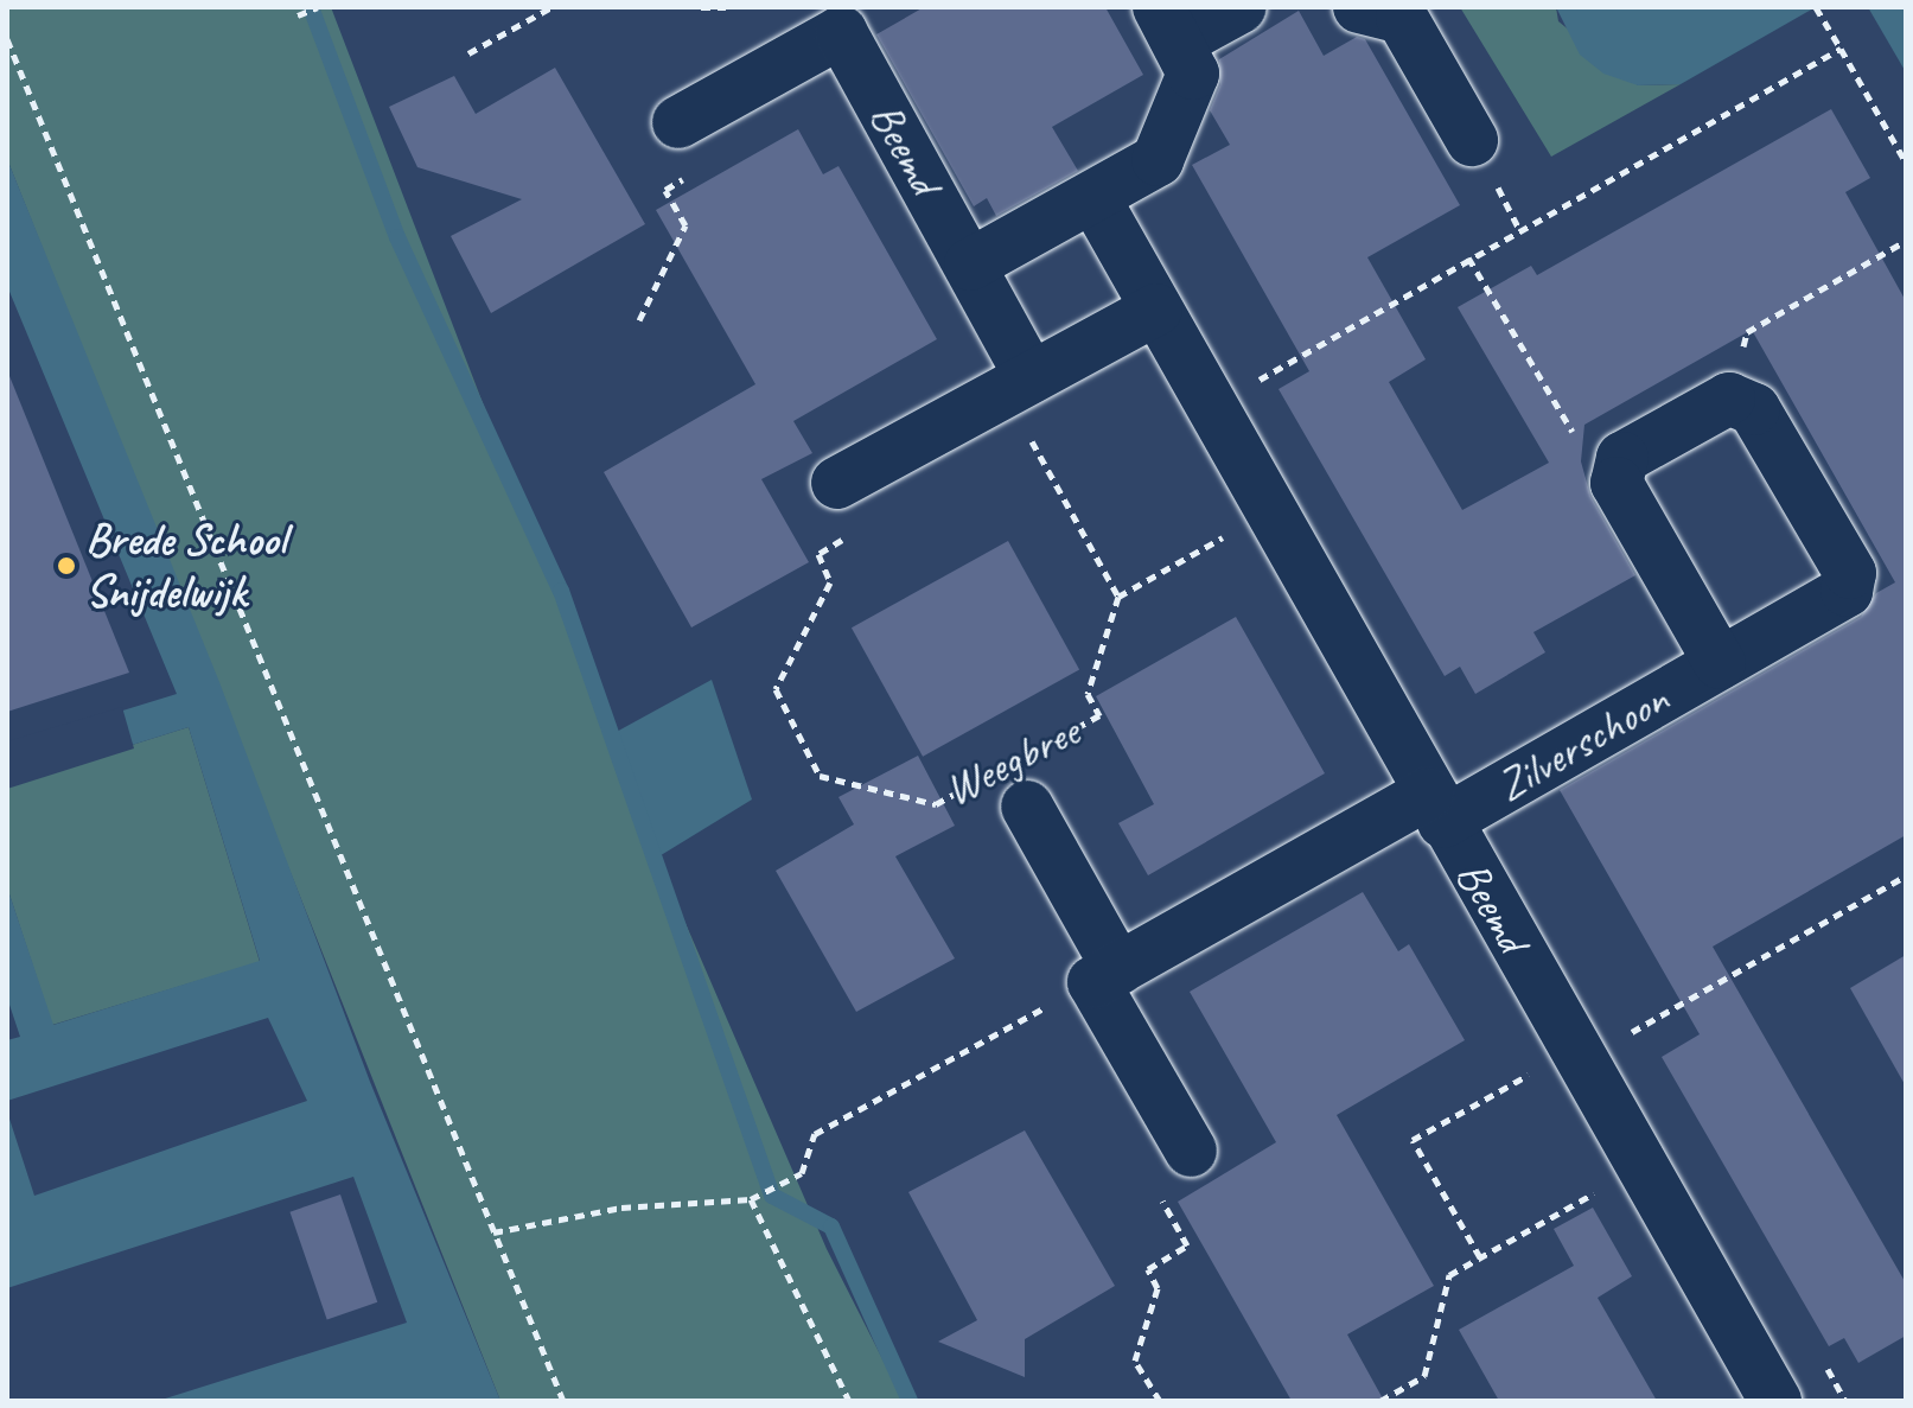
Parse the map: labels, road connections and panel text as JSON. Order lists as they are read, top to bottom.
{
  "streets": {
    "street": ["Beemd", "Zilverschoon", "Weegbree"]
  },
  "crossings": [
    ["Beemd", "Zilverschoon"]
  ],
  "places": ["Brede School Snijdelwijk"]
}
